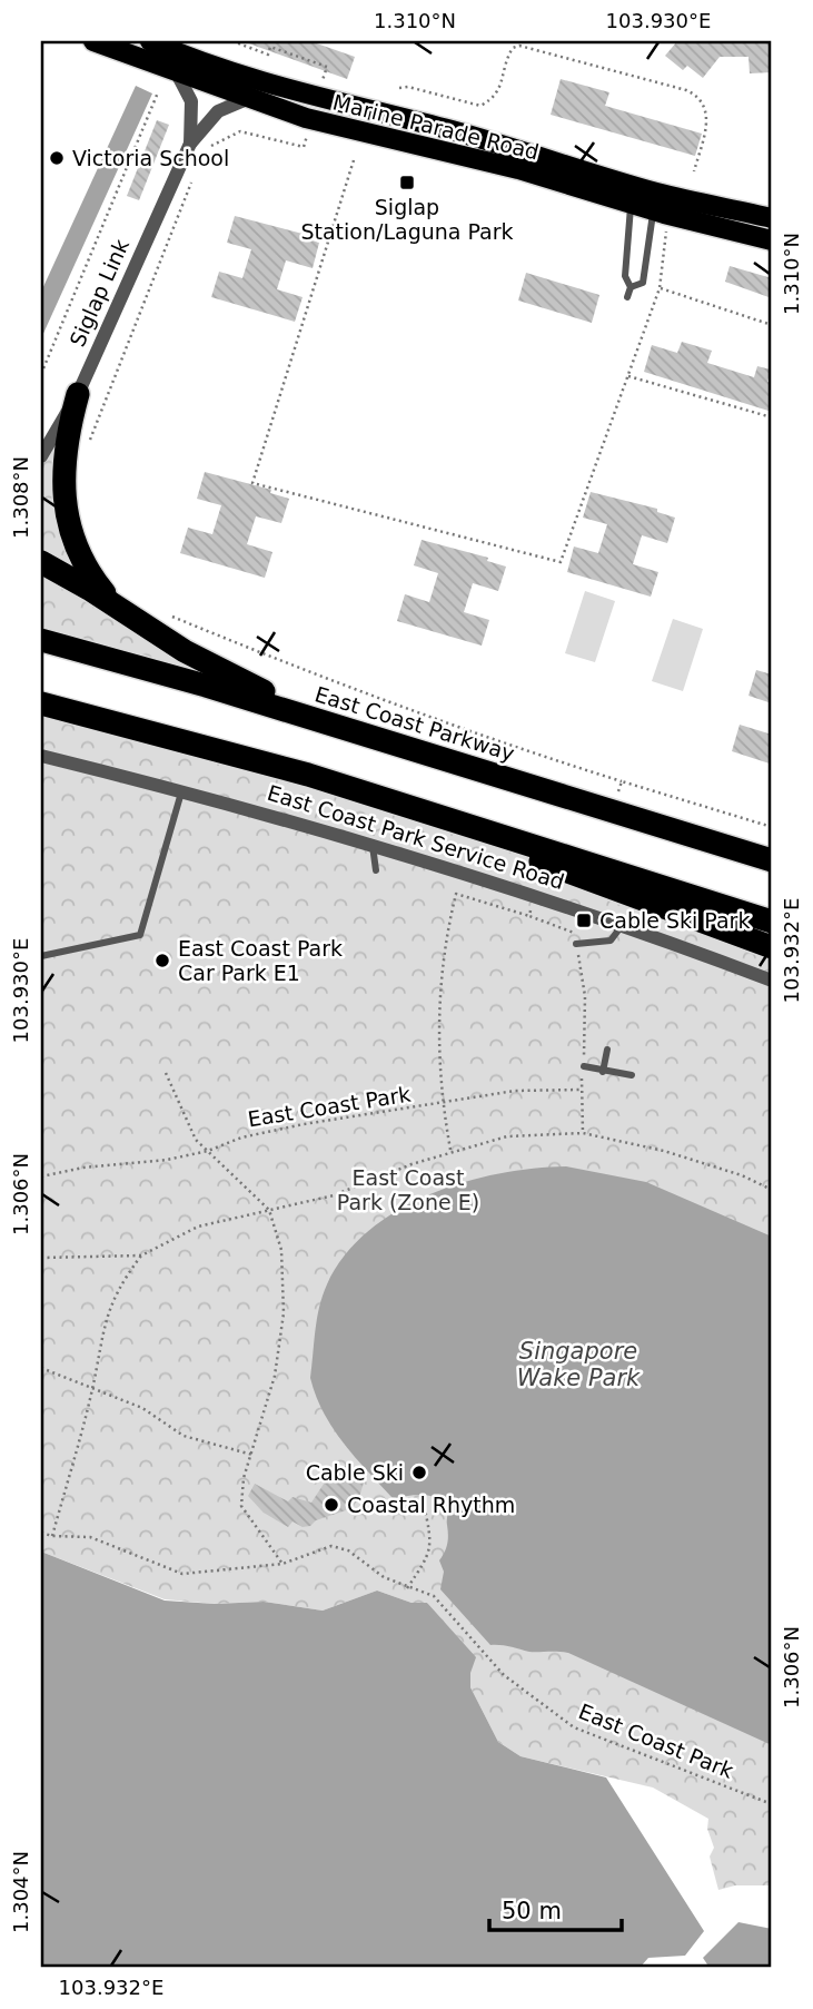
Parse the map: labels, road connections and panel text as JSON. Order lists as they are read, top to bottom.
{
  "streets": {
    "highway": ["East Coast Parkway"],
    "main road": ["Marine Parade Road"],
    "street": ["Siglap Link", "East Coast Park Service Road"],
    "path": ["East Coast Park"]
  },
  "crossings": [
    ["Marine Parade Road", "Siglap Link"]
  ],
  "water": ["Singapore Wake Park"],
  "parks": ["East Coast Park (Zone E)"],
  "places": {
    "other": [
      "Victoria School",
      "East Coast Park Car Park E1",
      "Cable Ski",
      "Coastal Rhythm"
    ],
    "transit": ["Siglap Station/Laguna Park", "Cable Ski Park"]
  },
  "scale_bar": "50 m",
  "coordinates": [
    "1.310°N",
    "103.930°E",
    "1.308°N",
    "103.932°E",
    "1.306°N",
    "1.304°N"
  ]
}
